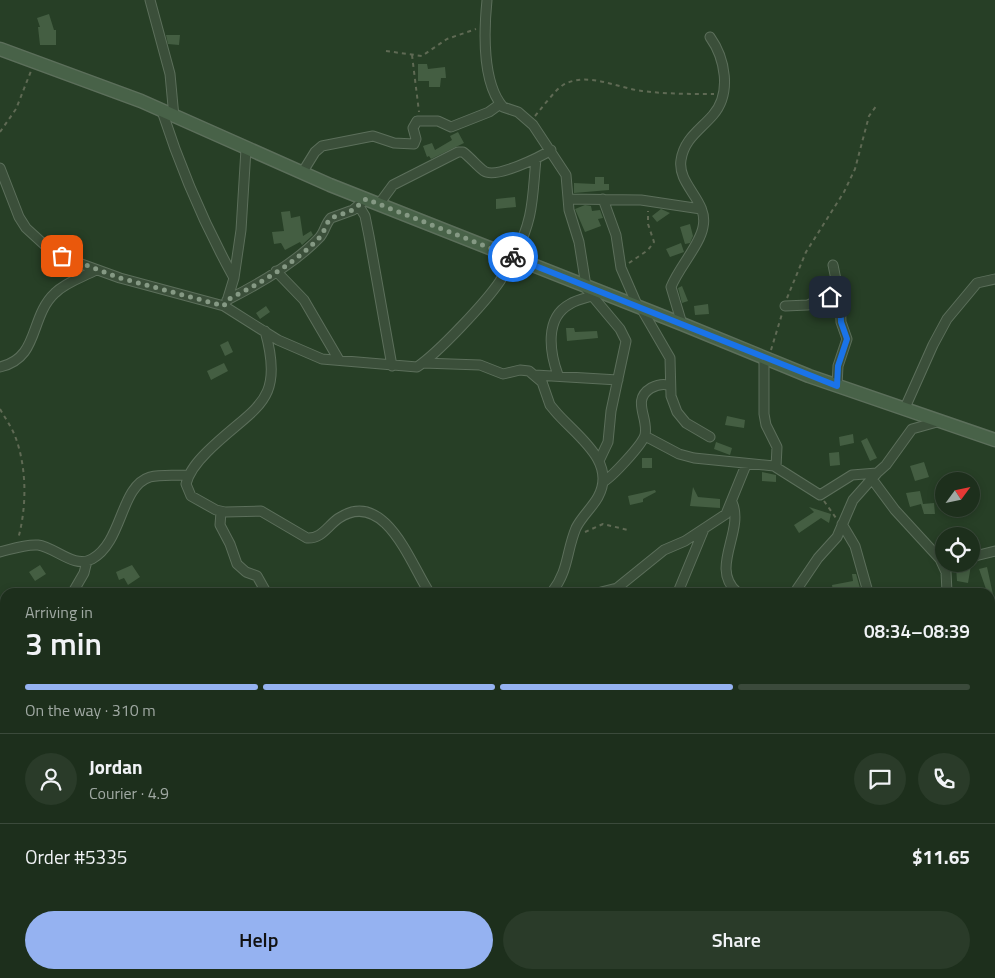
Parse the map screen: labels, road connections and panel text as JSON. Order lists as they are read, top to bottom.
{
  "north": "top right",
  "page": {
    "heading": ["3 min", "Arriving in", "08:34–08:39"],
    "panel": [
      "Jordan",
      "Courier · 4.9",
      "Order #5335",
      "$11.65"
    ],
    "bar": "On the way · 310 m",
    "buttons": ["Help", "Share"]
  }
}
